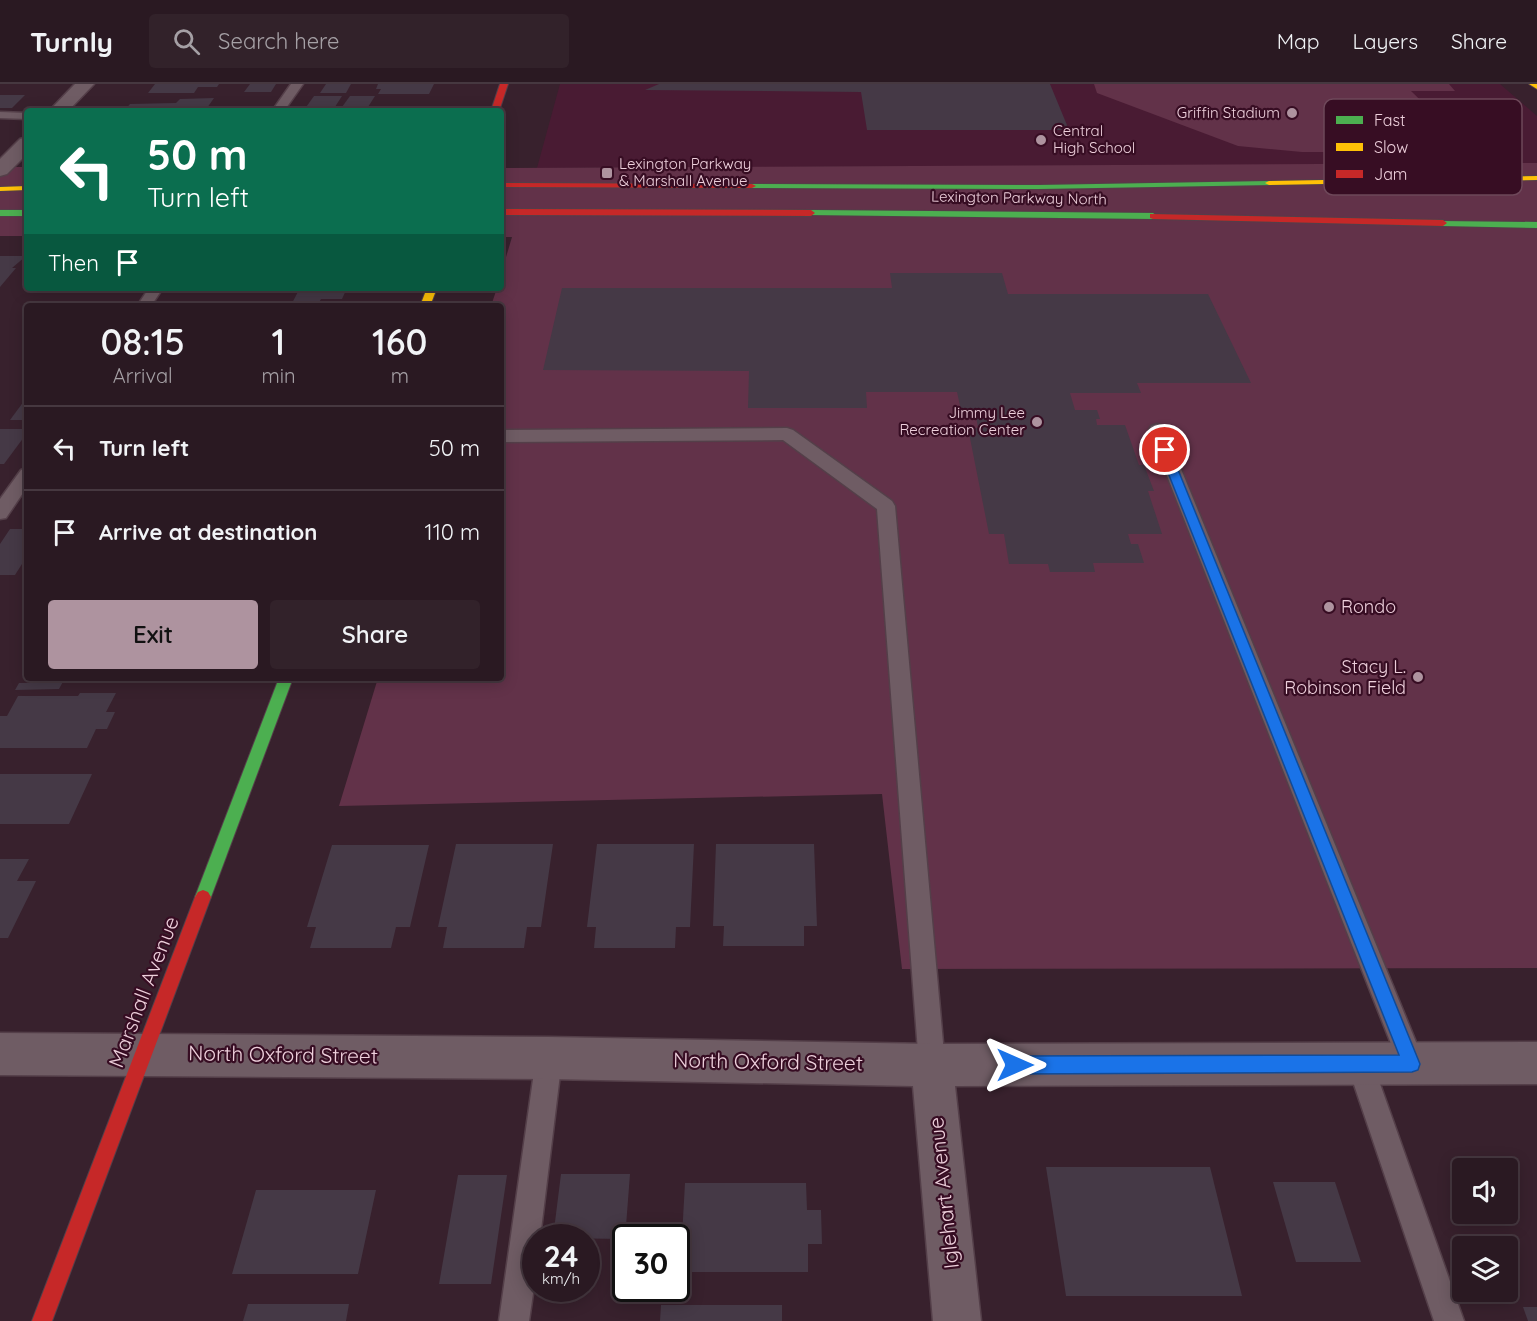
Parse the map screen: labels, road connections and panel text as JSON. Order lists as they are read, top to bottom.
{
  "streets": {
    "main road": ["Lexington Parkway North", "Marshall Avenue"],
    "street": ["North Oxford Street", "Iglehart Avenue"]
  },
  "crossings": [
    ["Marshall Avenue", "North Oxford Street"],
    ["North Oxford Street", "Iglehart Avenue"]
  ],
  "places": {
    "other": [
      "Griffin Stadium",
      "Central High School",
      "Jimmy Lee Recreation Center",
      "Rondo",
      "Stacy L. Robinson Field"
    ],
    "transit": ["Lexington Parkway & Marshall Avenue"]
  },
  "legend": ["Fast", "Slow", "Jam"],
  "page": {
    "header": "Turnly",
    "search": "Search here",
    "nav": ["Map", "Layers", "Share"],
    "turn": ["50 m", "Turn left"],
    "then": "Then",
    "eta": [
      "08:15",
      "Arrival",
      "1",
      "min",
      "160",
      "m"
    ],
    "list": [
      {
        "name": "Turn left",
        "value": "50 m"
      },
      {
        "name": "Arrive at destination",
        "value": "110 m"
      }
    ],
    "buttons": ["Exit", "Share"],
    "speed": "24 km/h",
    "limit": "30"
  }
}
